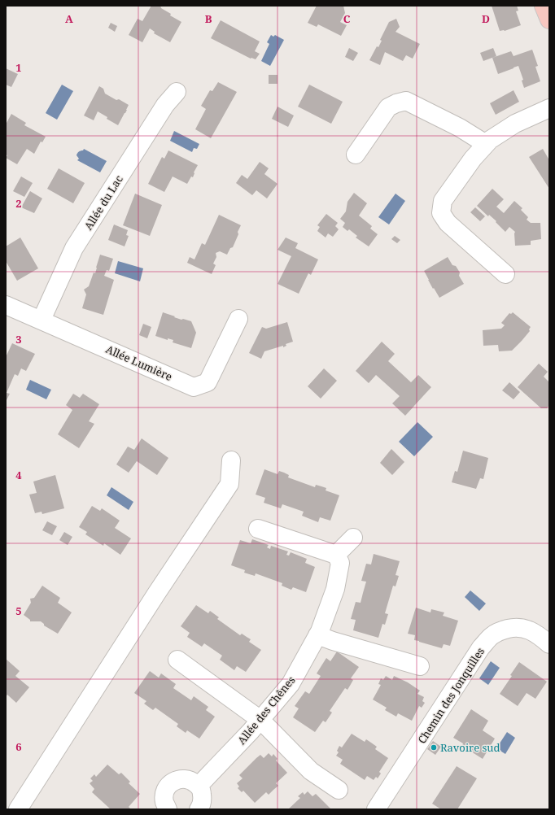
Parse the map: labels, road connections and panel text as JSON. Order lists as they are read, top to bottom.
{
  "streets": {
    "street": [
      "Allée du Lac",
      "Allée Lumière",
      "Chemin des Jonquilles",
      "Allée des Chênes"
    ]
  },
  "crossings": [
    ["Allée du Lac", "Allée Lumière"]
  ],
  "places": ["Ravoire sud"],
  "grid": {
    "columns": [
      "A",
      "B",
      "C",
      "D"
    ],
    "rows": [
      "1",
      "2",
      "3",
      "4",
      "5",
      "6"
    ]
  }
}
